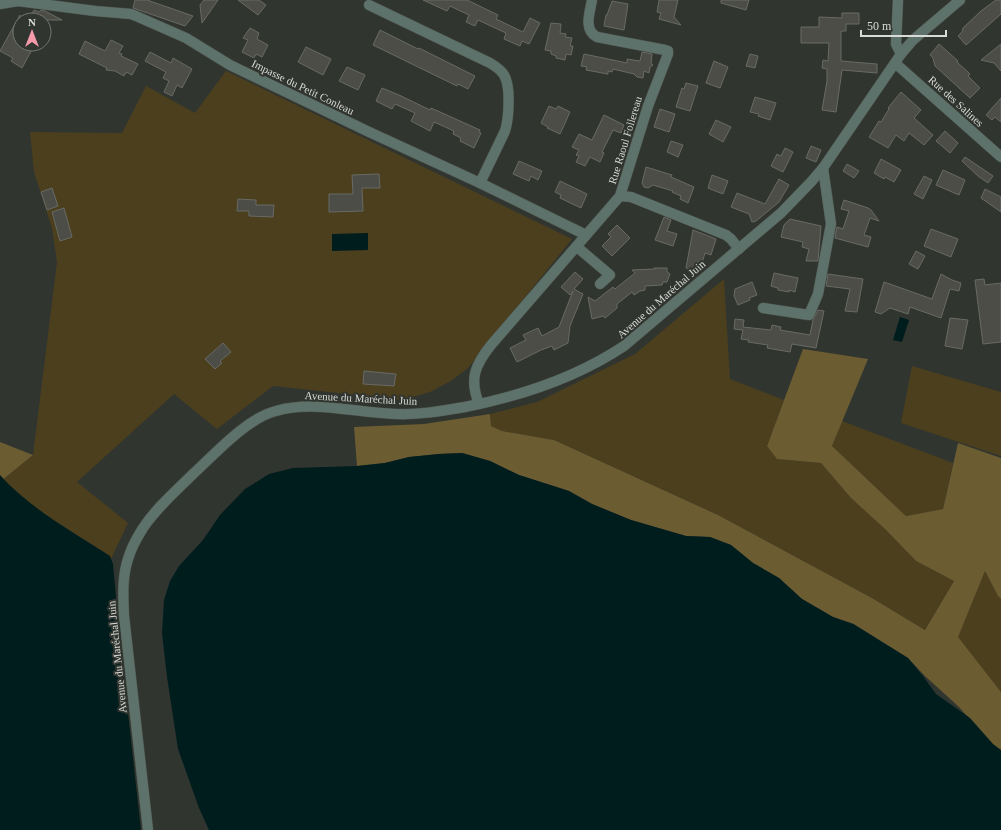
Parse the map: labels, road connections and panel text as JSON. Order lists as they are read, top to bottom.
{
  "streets": {
    "street": [
      "Impasse du Petit Conleau",
      "Rue des Salines",
      "Rue Raoul Follereau",
      "Avenue du Maréchal Juin"
    ]
  },
  "crossings": [
    ["Impasse du Petit Conleau", "Rue Raoul Follereau"],
    ["Rue des Salines", "Avenue du Maréchal Juin"],
    ["Rue Raoul Follereau", "Avenue du Maréchal Juin"]
  ],
  "scale_bar": "50 m",
  "north": "top"
}
